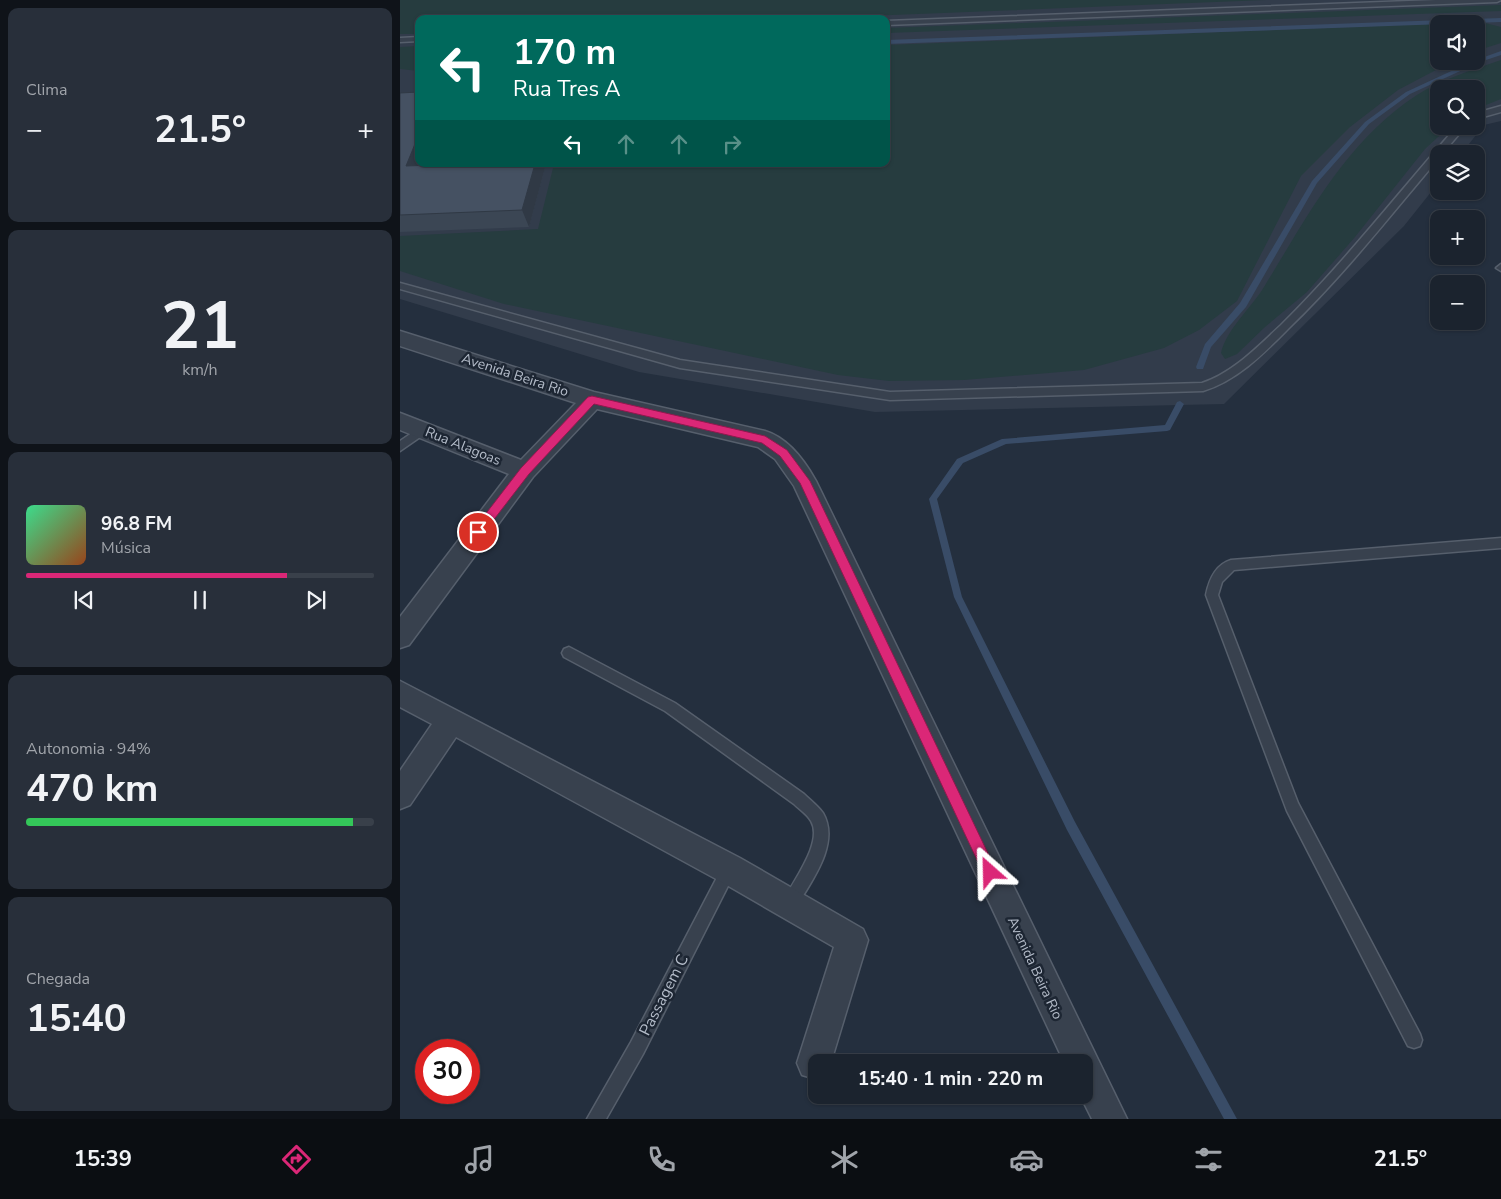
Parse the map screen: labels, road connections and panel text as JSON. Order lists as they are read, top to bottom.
{
  "streets": {
    "street": ["Avenida Beira Rio", "Rua Alagoas"],
    "lane": ["Passagem C"]
  },
  "page": {
    "tile": [
      "Clima",
      ["21", "km/h"],
      ["Autonomia · 94%", "470 km"],
      ["Chegada", "15:40"]
    ],
    "map_buttons": ["+", "−"],
    "turn": ["170 m", "Rua Tres A"],
    "heat": ["−", "21.5°", "+"],
    "song": ["96.8 FM", "Música"],
    "limit": "30",
    "trip": "15:40 · 1 min · 220 m",
    "tabs": ["15:39", "21.5°"]
  }
}
